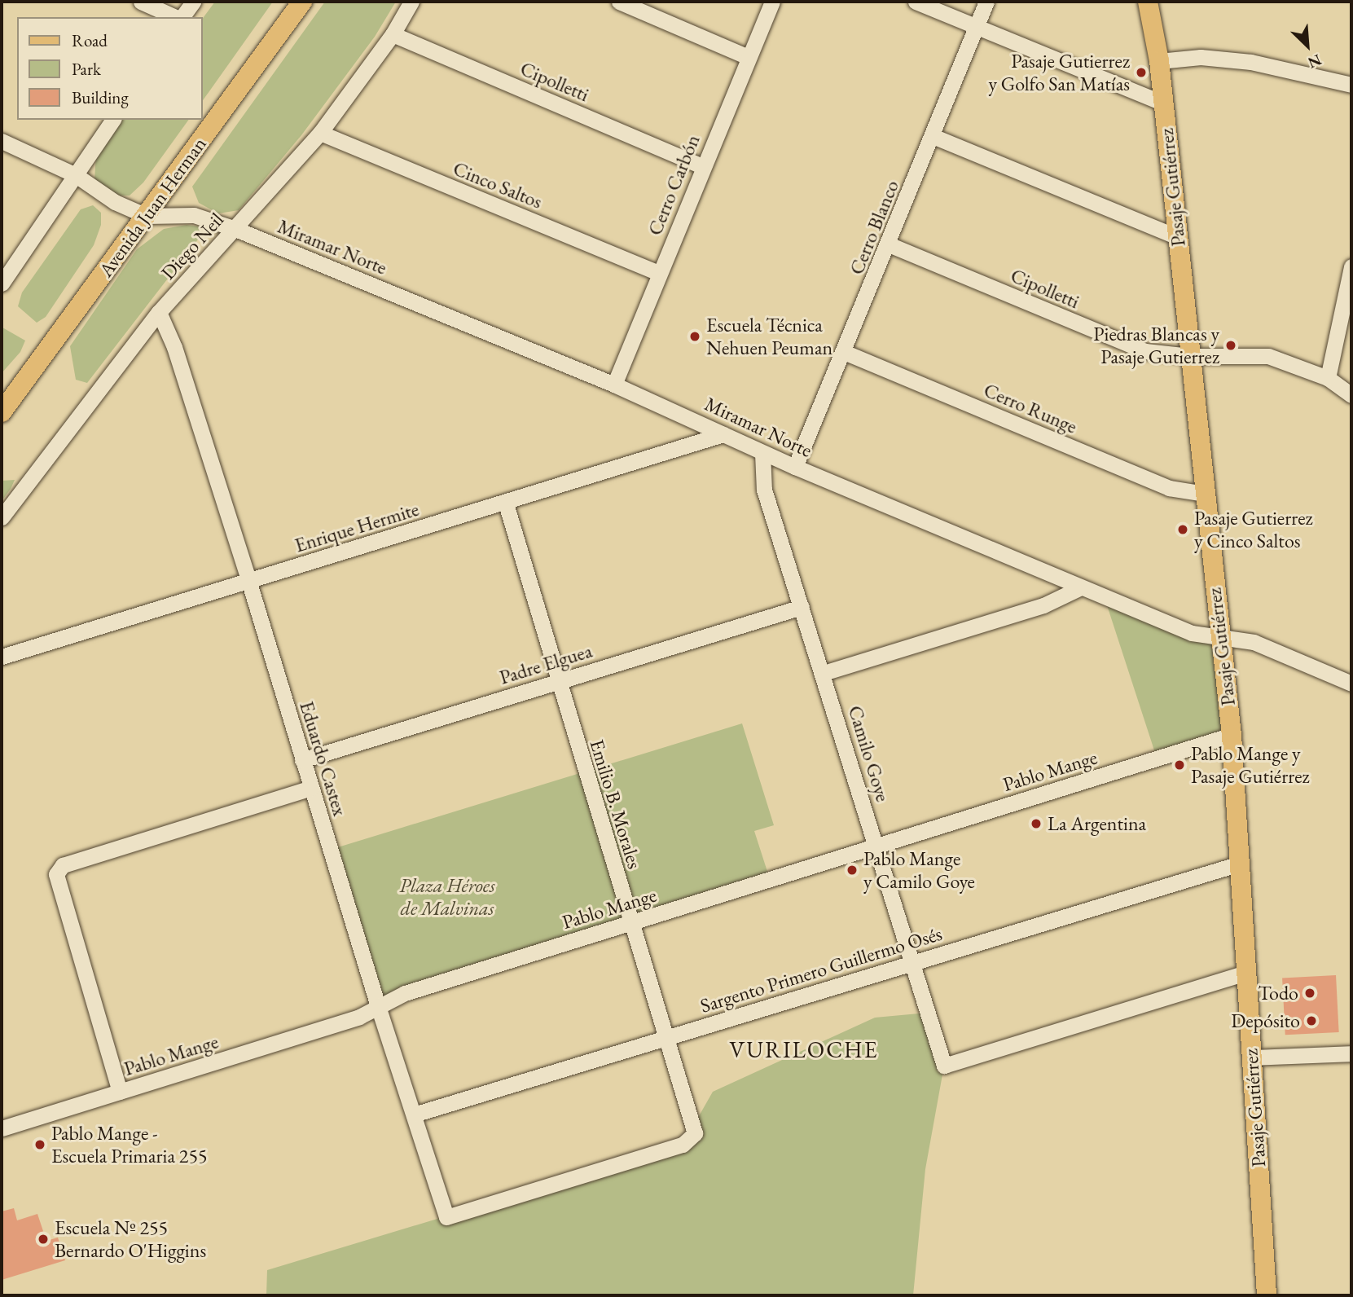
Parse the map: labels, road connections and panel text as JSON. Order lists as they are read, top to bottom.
{
  "streets": {
    "main road": ["Pasaje Gutiérrez", "Avenida Juan Herman"],
    "street": [
      "Cipolletti",
      "Cinco Saltos",
      "Cerro Carbón",
      "Cerro Blanco",
      "Diego Neil",
      "Miramar Norte",
      "Cerro Runge",
      "Enrique Hermite",
      "Padre Elguea",
      "Camilo Goye",
      "Eduardo Castex",
      "Pablo Mange",
      "Emilio B. Morales",
      "Sargento Primero Guillermo Osés"
    ]
  },
  "crossings": [
    ["Cipolletti", "Cerro Carbón"],
    ["Cipolletti", "Pasaje Gutiérrez"],
    ["Cipolletti", "Cerro Blanco"],
    ["Cipolletti", "Diego Neil"],
    ["Cinco Saltos", "Cerro Carbón"],
    ["Cinco Saltos", "Diego Neil"],
    ["Cerro Carbón", "Miramar Norte"],
    ["Pasaje Gutiérrez", "Miramar Norte"],
    ["Pasaje Gutiérrez", "Cerro Runge"],
    ["Pasaje Gutiérrez", "Camilo Goye"],
    ["Pasaje Gutiérrez", "Pablo Mange"],
    ["Pasaje Gutiérrez", "Sargento Primero Guillermo Osés"],
    ["Avenida Juan Herman", "Miramar Norte"],
    ["Cerro Blanco", "Miramar Norte"],
    ["Cerro Blanco", "Cerro Runge"],
    ["Diego Neil", "Miramar Norte"],
    ["Diego Neil", "Eduardo Castex"],
    ["Miramar Norte", "Enrique Hermite"],
    ["Miramar Norte", "Camilo Goye"],
    ["Enrique Hermite", "Eduardo Castex"],
    ["Enrique Hermite", "Emilio B. Morales"],
    ["Padre Elguea", "Camilo Goye"],
    ["Padre Elguea", "Eduardo Castex"],
    ["Padre Elguea", "Emilio B. Morales"],
    ["Camilo Goye", "Pablo Mange"],
    ["Camilo Goye", "Sargento Primero Guillermo Osés"],
    ["Eduardo Castex", "Pablo Mange"],
    ["Eduardo Castex", "Emilio B. Morales"],
    ["Eduardo Castex", "Sargento Primero Guillermo Osés"],
    ["Pablo Mange", "Emilio B. Morales"],
    ["Emilio B. Morales", "Sargento Primero Guillermo Osés"]
  ],
  "districts": ["VURILOCHE"],
  "parks": ["Plaza Héroes de Malvinas"],
  "places": [
    "Pasaje Gutierrez y Golfo San Matías",
    "Escuela Técnica Nehuen Peuman",
    "Piedras Blancas y Pasaje Gutierrez",
    "Pasaje Gutierrez y Cinco Saltos",
    "Pablo Mange y Pasaje Gutiérrez",
    "La Argentina",
    "Pablo Mange y Camilo Goye",
    "Todo",
    "Depósito",
    "Pablo Mange - Escuela Primaria 255",
    "Escuela Nº 255 Bernardo O'Higgins"
  ],
  "legend": ["Road", "Park", "Building"],
  "north": "bottom right"
}
